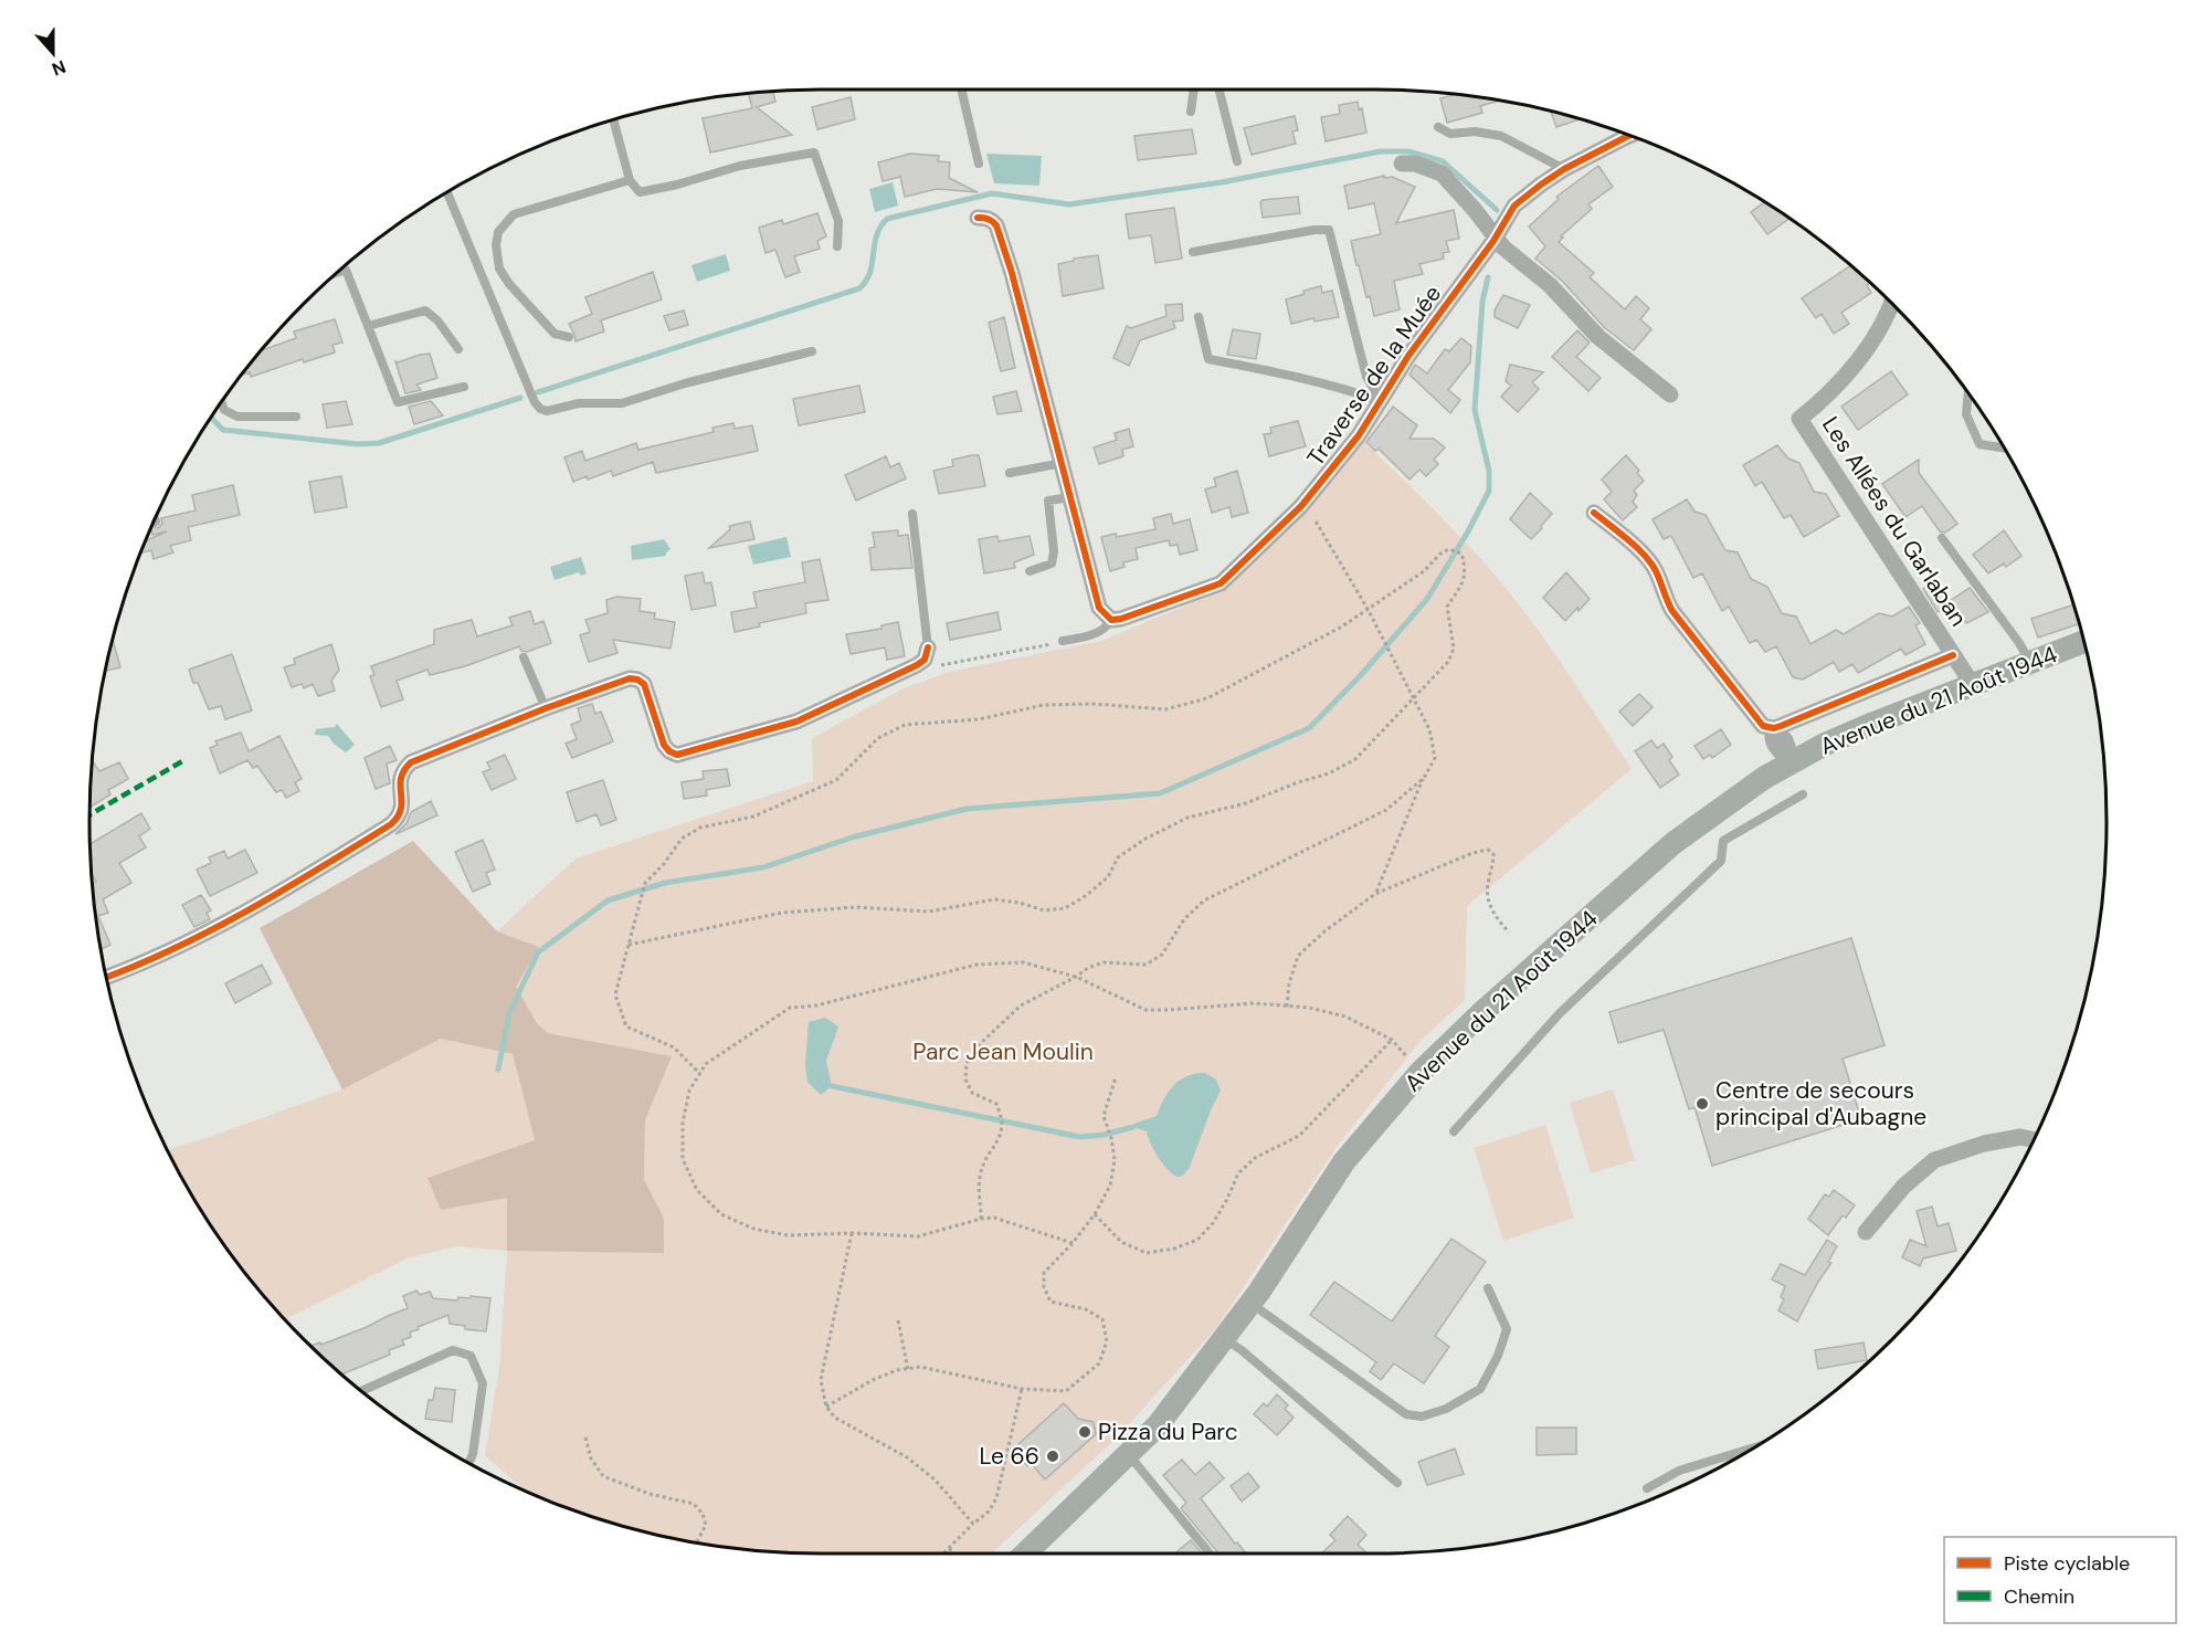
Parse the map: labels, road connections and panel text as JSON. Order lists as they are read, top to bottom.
{
  "streets": {
    "main road": ["Avenue du 21 Août 1944"],
    "street": ["Traverse de la Muée", "Les Allées du Garlaban"]
  },
  "crossings": [
    ["Les Allées du Garlaban", "Avenue du 21 Août 1944"]
  ],
  "parks": ["Parc Jean Moulin"],
  "places": ["Centre de secours principal d'Aubagne", "Pizza du Parc", "Le 66"],
  "legend": ["Piste cyclable", "Chemin"],
  "north": "bottom"
}
